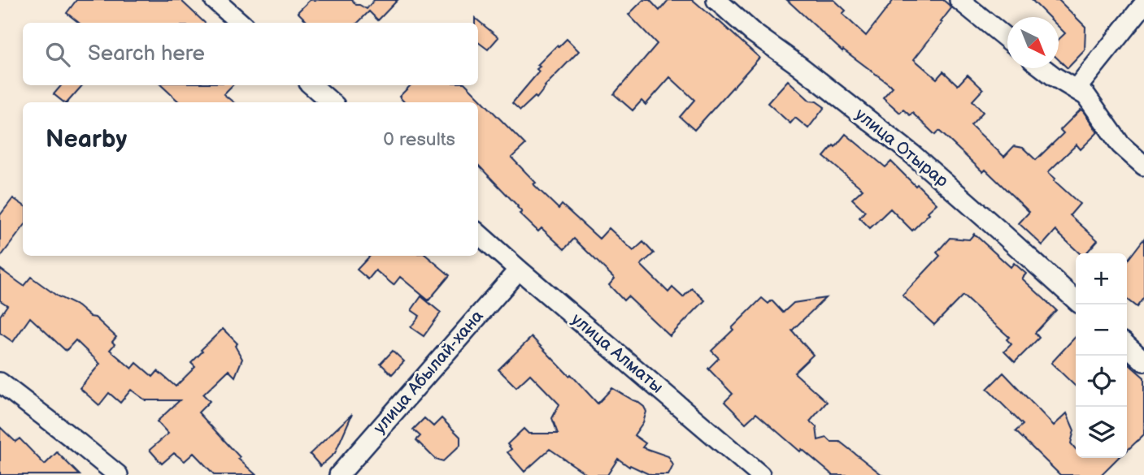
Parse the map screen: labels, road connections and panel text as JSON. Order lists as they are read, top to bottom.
{
  "streets": {
    "street": ["улица Отырар", "улица Алматы", "улица Абылай-хана"]
  },
  "crossings": [
    ["улица Алматы", "улица Абылай-хана"]
  ],
  "north": "bottom right",
  "page": {
    "search": "Search here",
    "heading": ["Nearby", "0 results"],
    "map_buttons": ["+", "−"]
  }
}
